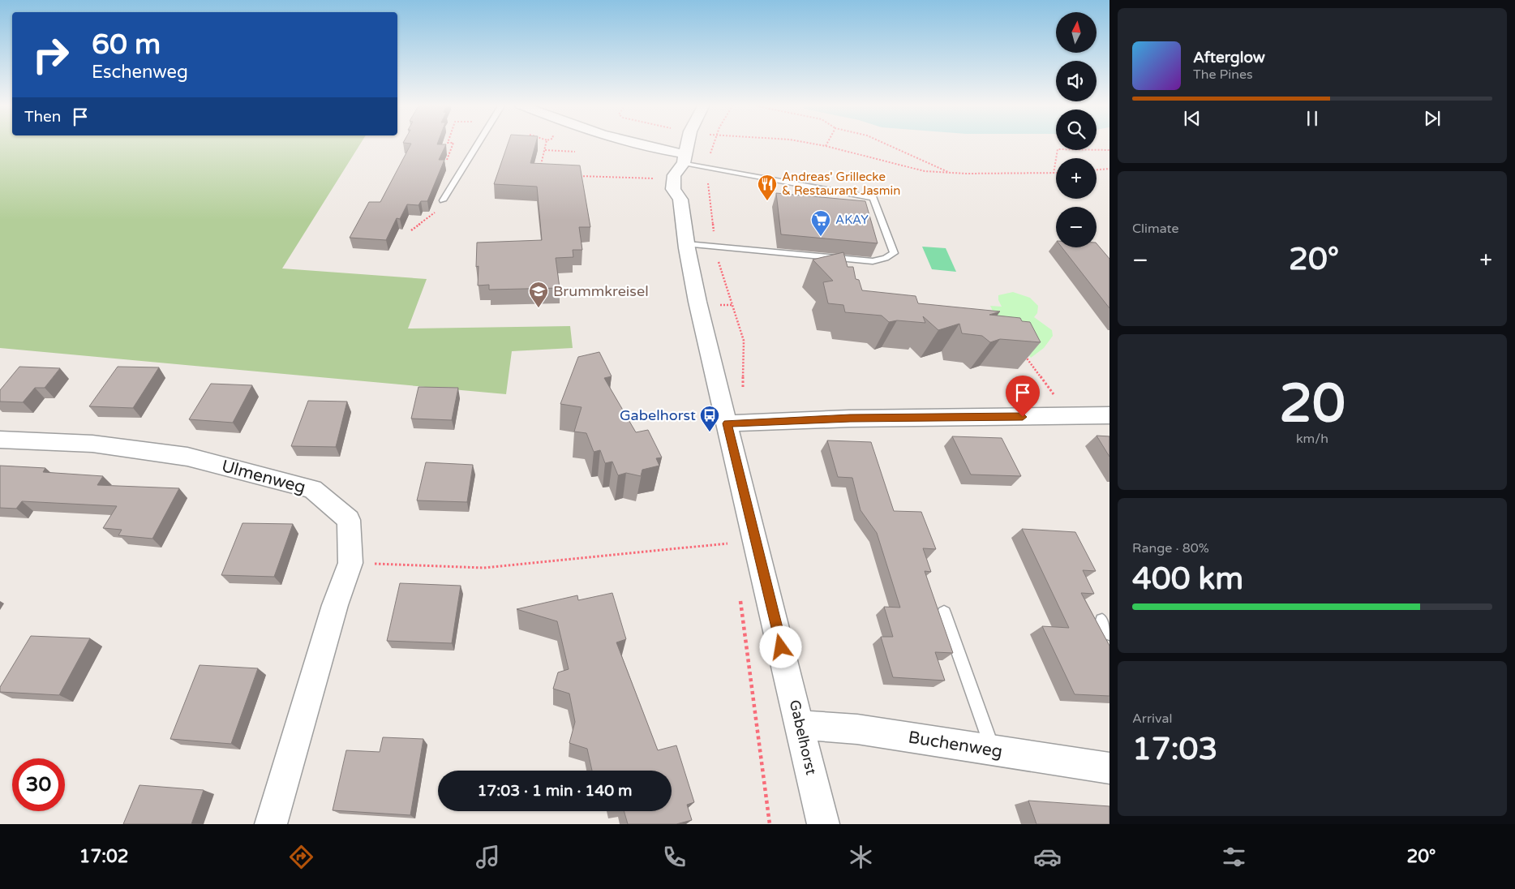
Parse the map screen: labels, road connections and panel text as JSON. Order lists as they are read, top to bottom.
{
  "streets": {
    "street": ["Ulmenweg", "Gabelhorst", "Buchenweg"]
  },
  "crossings": [
    ["Gabelhorst", "Buchenweg"]
  ],
  "places": {
    "restaurant": ["Andreas' Grillecke & Restaurant Jasmin"],
    "supermarket": ["AKAY"],
    "school or university": ["Brummkreisel"],
    "bus stop": ["Gabelhorst"]
  },
  "north": "top",
  "page": {
    "map_buttons": ["+", "−"],
    "turn": ["60 m", "Eschenweg"],
    "song": ["Afterglow", "The Pines"],
    "then": "Then",
    "tile": [
      "Climate",
      ["20", "km/h"],
      ["Range · 80%", "400 km"],
      ["Arrival", "17:03"]
    ],
    "heat": ["−", "20°", "+"],
    "limit": "30",
    "trip": "17:03 · 1 min · 140 m",
    "tabs": ["17:02", "20°"]
  }
}
